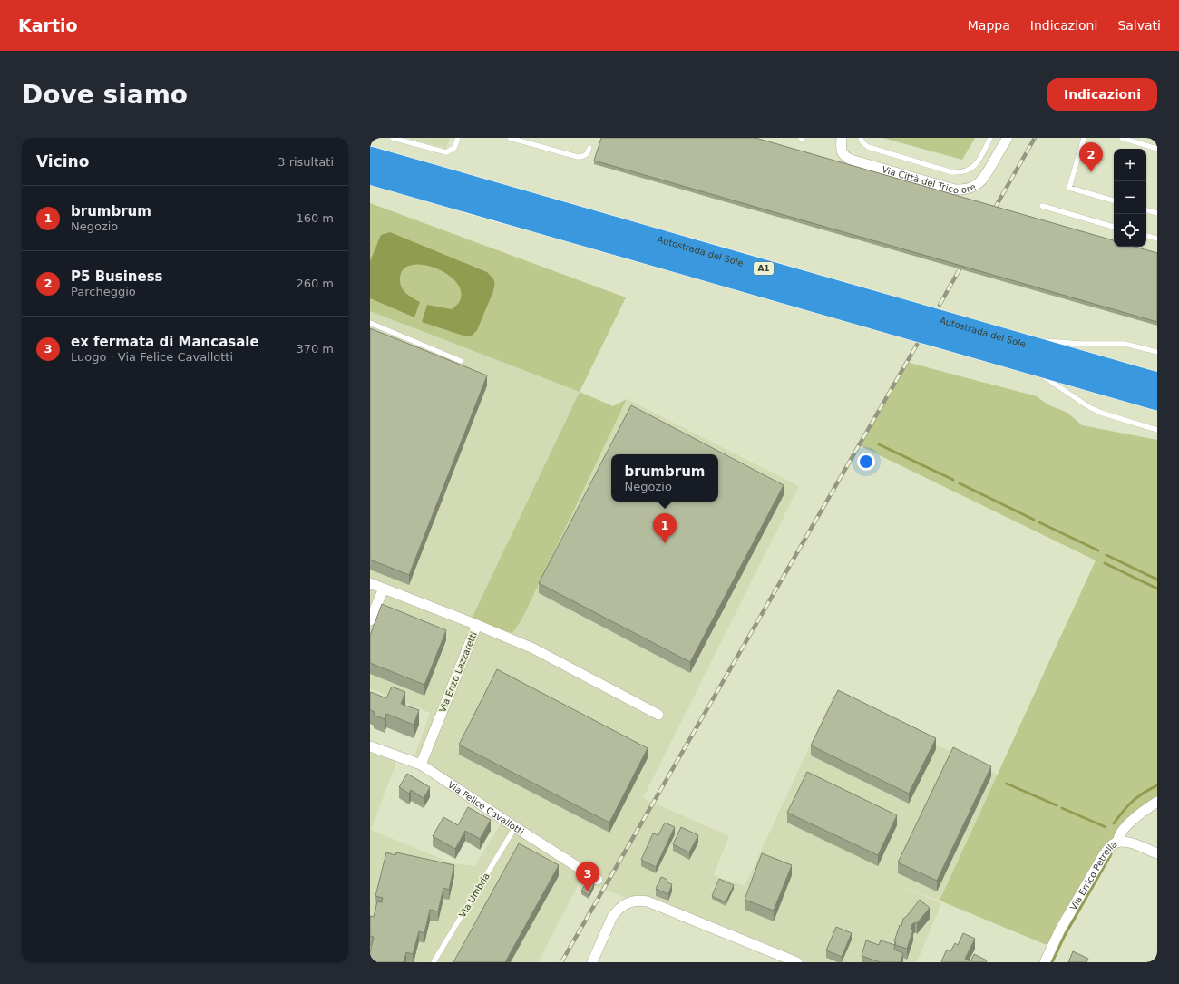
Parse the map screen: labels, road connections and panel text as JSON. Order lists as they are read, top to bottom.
{
  "streets": {
    "highway": ["Autostrada del Sole", "A1"],
    "street": [
      "Via Città del Tricolore",
      "Via Enzo Lazzaretti",
      "Via Felice Cavallotti",
      "Via Errico Petrella"
    ],
    "lane": ["Via Umbria"]
  },
  "crossings": [
    ["Via Enzo Lazzaretti", "Via Felice Cavallotti"],
    ["Via Felice Cavallotti", "Via Umbria"]
  ],
  "page": {
    "header": "Kartio",
    "nav": ["Mappa", "Indicazioni", "Salvati"],
    "buttons": "Indicazioni",
    "title": "Dove siamo",
    "heading": ["Vicino", "3 risultati"],
    "pins": ["2", "1", "3"],
    "map_buttons": ["+", "−"],
    "list": [
      {
        "mark": "1",
        "name": "brumbrum",
        "note": "Negozio",
        "value": "160 m"
      },
      {
        "mark": "2",
        "name": "P5 Business",
        "note": "Parcheggio",
        "value": "260 m"
      },
      {
        "mark": "3",
        "name": "ex fermata di Mancasale",
        "note": "Luogo · Via Felice Cavallotti",
        "value": "370 m"
      }
    ],
    "popup": ["brumbrum", "Negozio"]
  }
}
